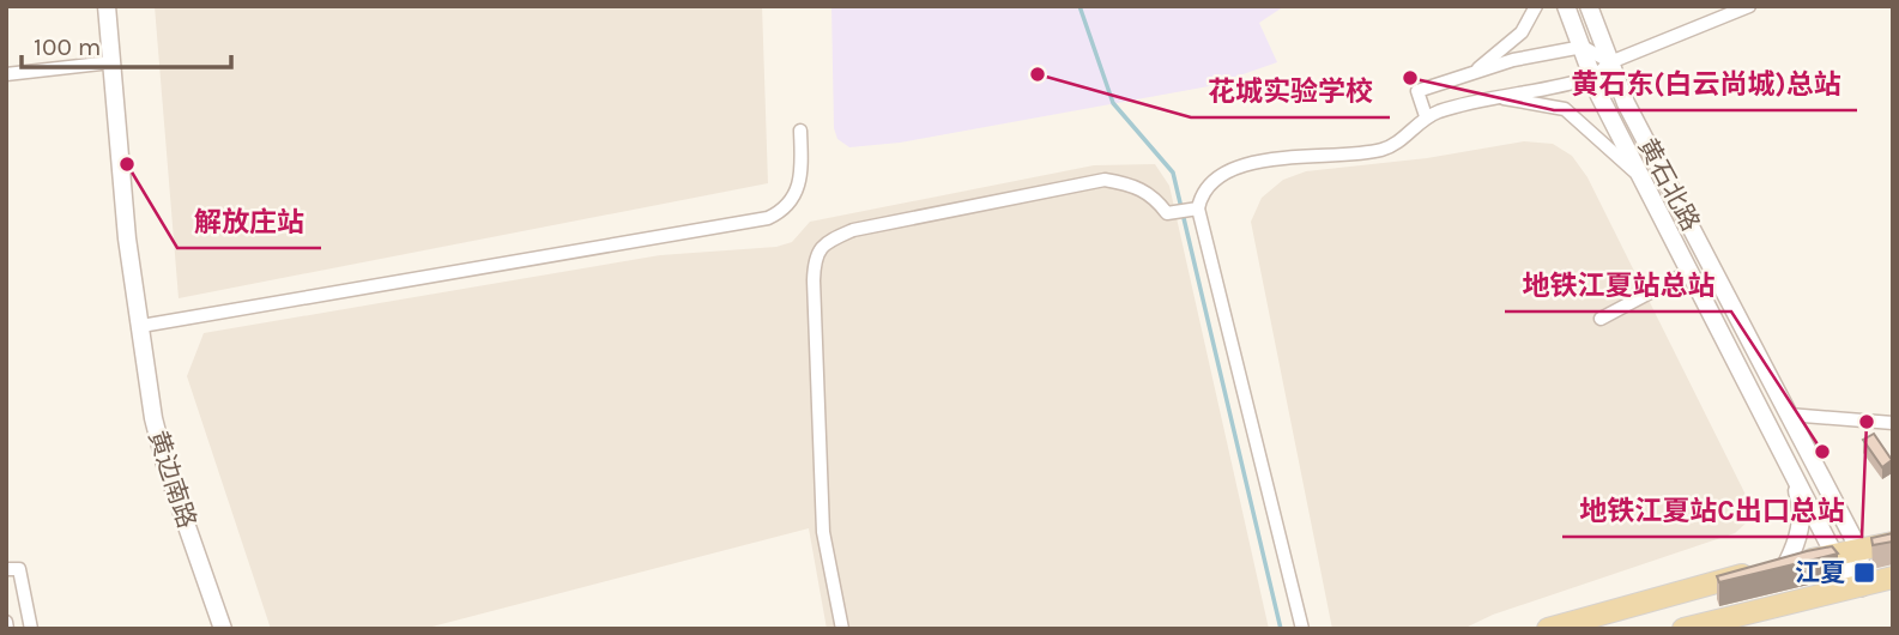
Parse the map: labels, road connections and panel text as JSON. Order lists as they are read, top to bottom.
{
  "streets": {
    "street": ["黄石北路", "黄边南路"]
  },
  "places": {
    "other": [
      "花城实验学校",
      "黄石东(白云尚城)总站",
      "解放庄站",
      "地铁江夏站C出口总站",
      "地铁江夏站总站"
    ],
    "transit": ["江夏"]
  },
  "scale_bar": "100 m"
}
